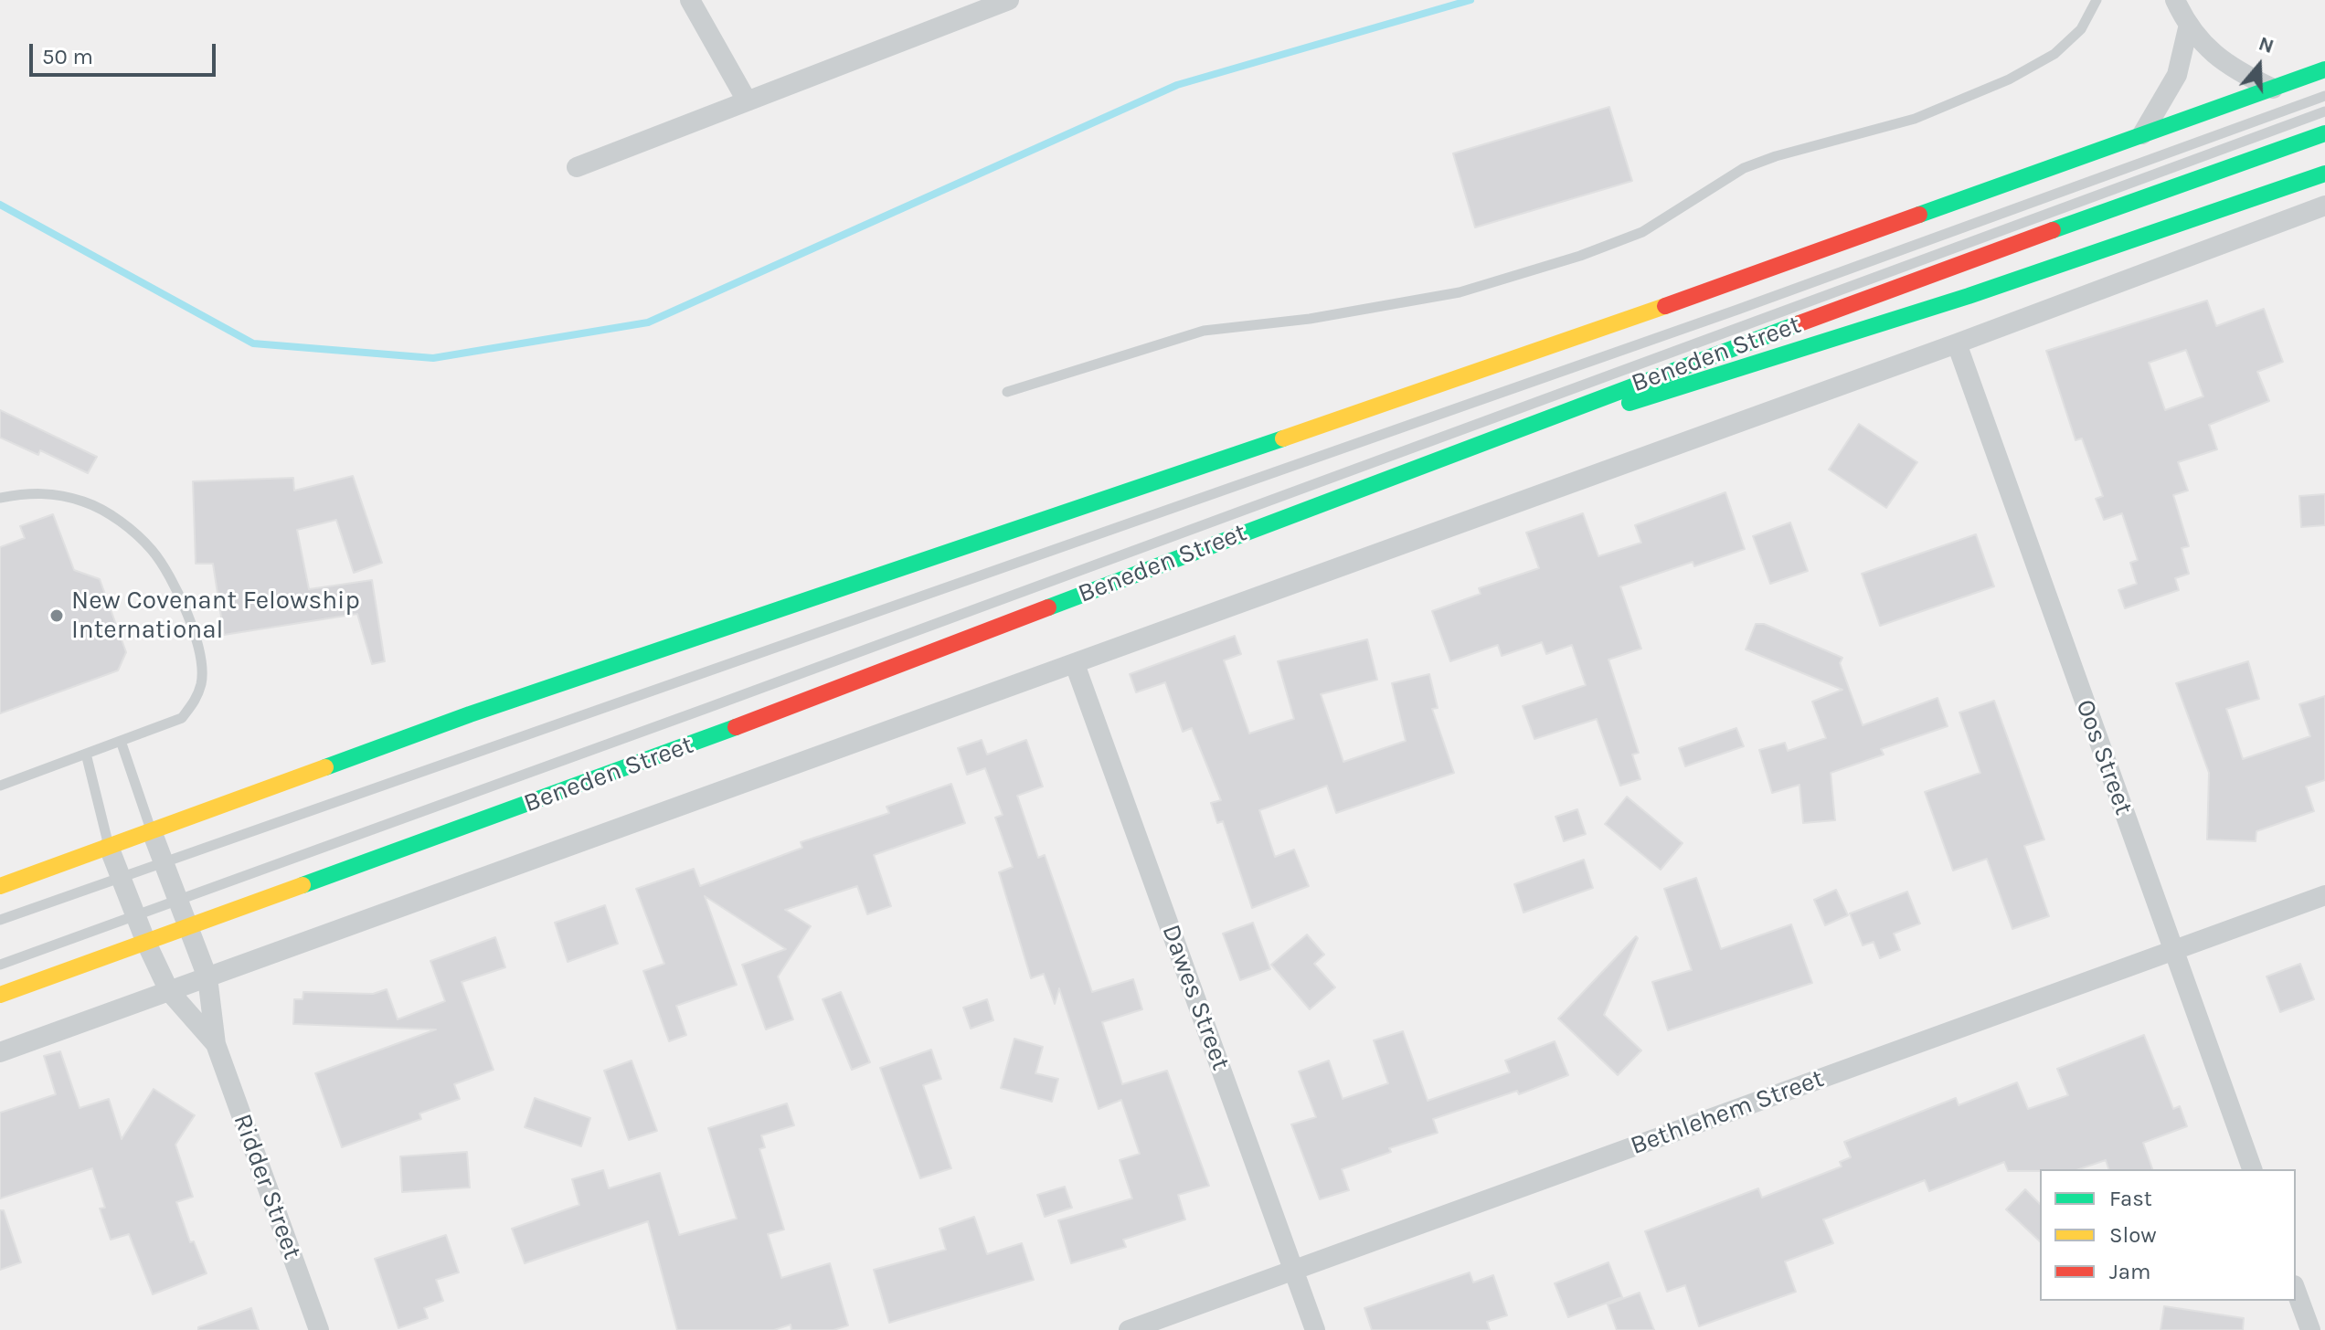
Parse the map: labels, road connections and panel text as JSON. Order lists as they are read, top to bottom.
{
  "streets": {
    "main road": ["Beneden Street"],
    "street": [
      "Oos Street",
      "Dawes Street",
      "Bethlehem Street",
      "Ridder Street"
    ]
  },
  "crossings": [
    ["Beneden Street", "Oos Street"],
    ["Beneden Street", "Dawes Street"],
    ["Beneden Street", "Ridder Street"],
    ["Oos Street", "Bethlehem Street"],
    ["Dawes Street", "Bethlehem Street"]
  ],
  "places": ["New Covenant Felowship International"],
  "legend": ["Fast", "Slow", "Jam"],
  "scale_bar": "50 m",
  "north": "top"
}
